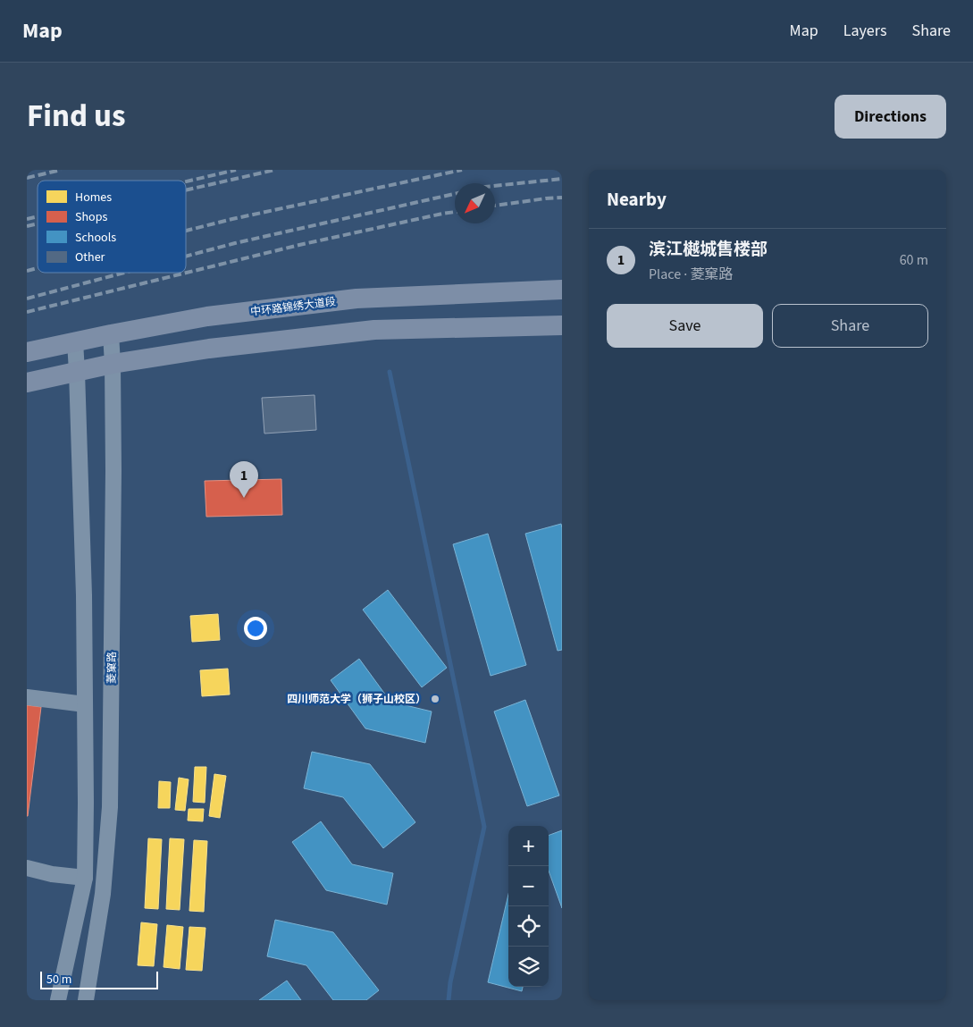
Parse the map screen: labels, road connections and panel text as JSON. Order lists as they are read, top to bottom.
{
  "streets": {
    "main road": ["中环路锦绣大道段"],
    "street": ["菱窠路"]
  },
  "crossings": [
    ["中环路锦绣大道段", "菱窠路"]
  ],
  "places": ["四川师范大学（狮子山校区）"],
  "legend": [
    "Homes",
    "Shops",
    "Schools",
    "Other"
  ],
  "scale_bar": "50 m",
  "north": "bottom left",
  "page": {
    "header": "Map",
    "nav": ["Map", "Layers", "Share"],
    "title": "Find us",
    "buttons": [
      "Directions",
      ["Save", "Share"]
    ],
    "heading": "Nearby",
    "list": [
      {
        "mark": "1",
        "name": "滨江樾城售楼部",
        "note": "Place · 菱窠路",
        "value": "60 m"
      }
    ],
    "pins": "1",
    "map_buttons": ["+", "−"],
    "scale": "50 m"
  }
}
